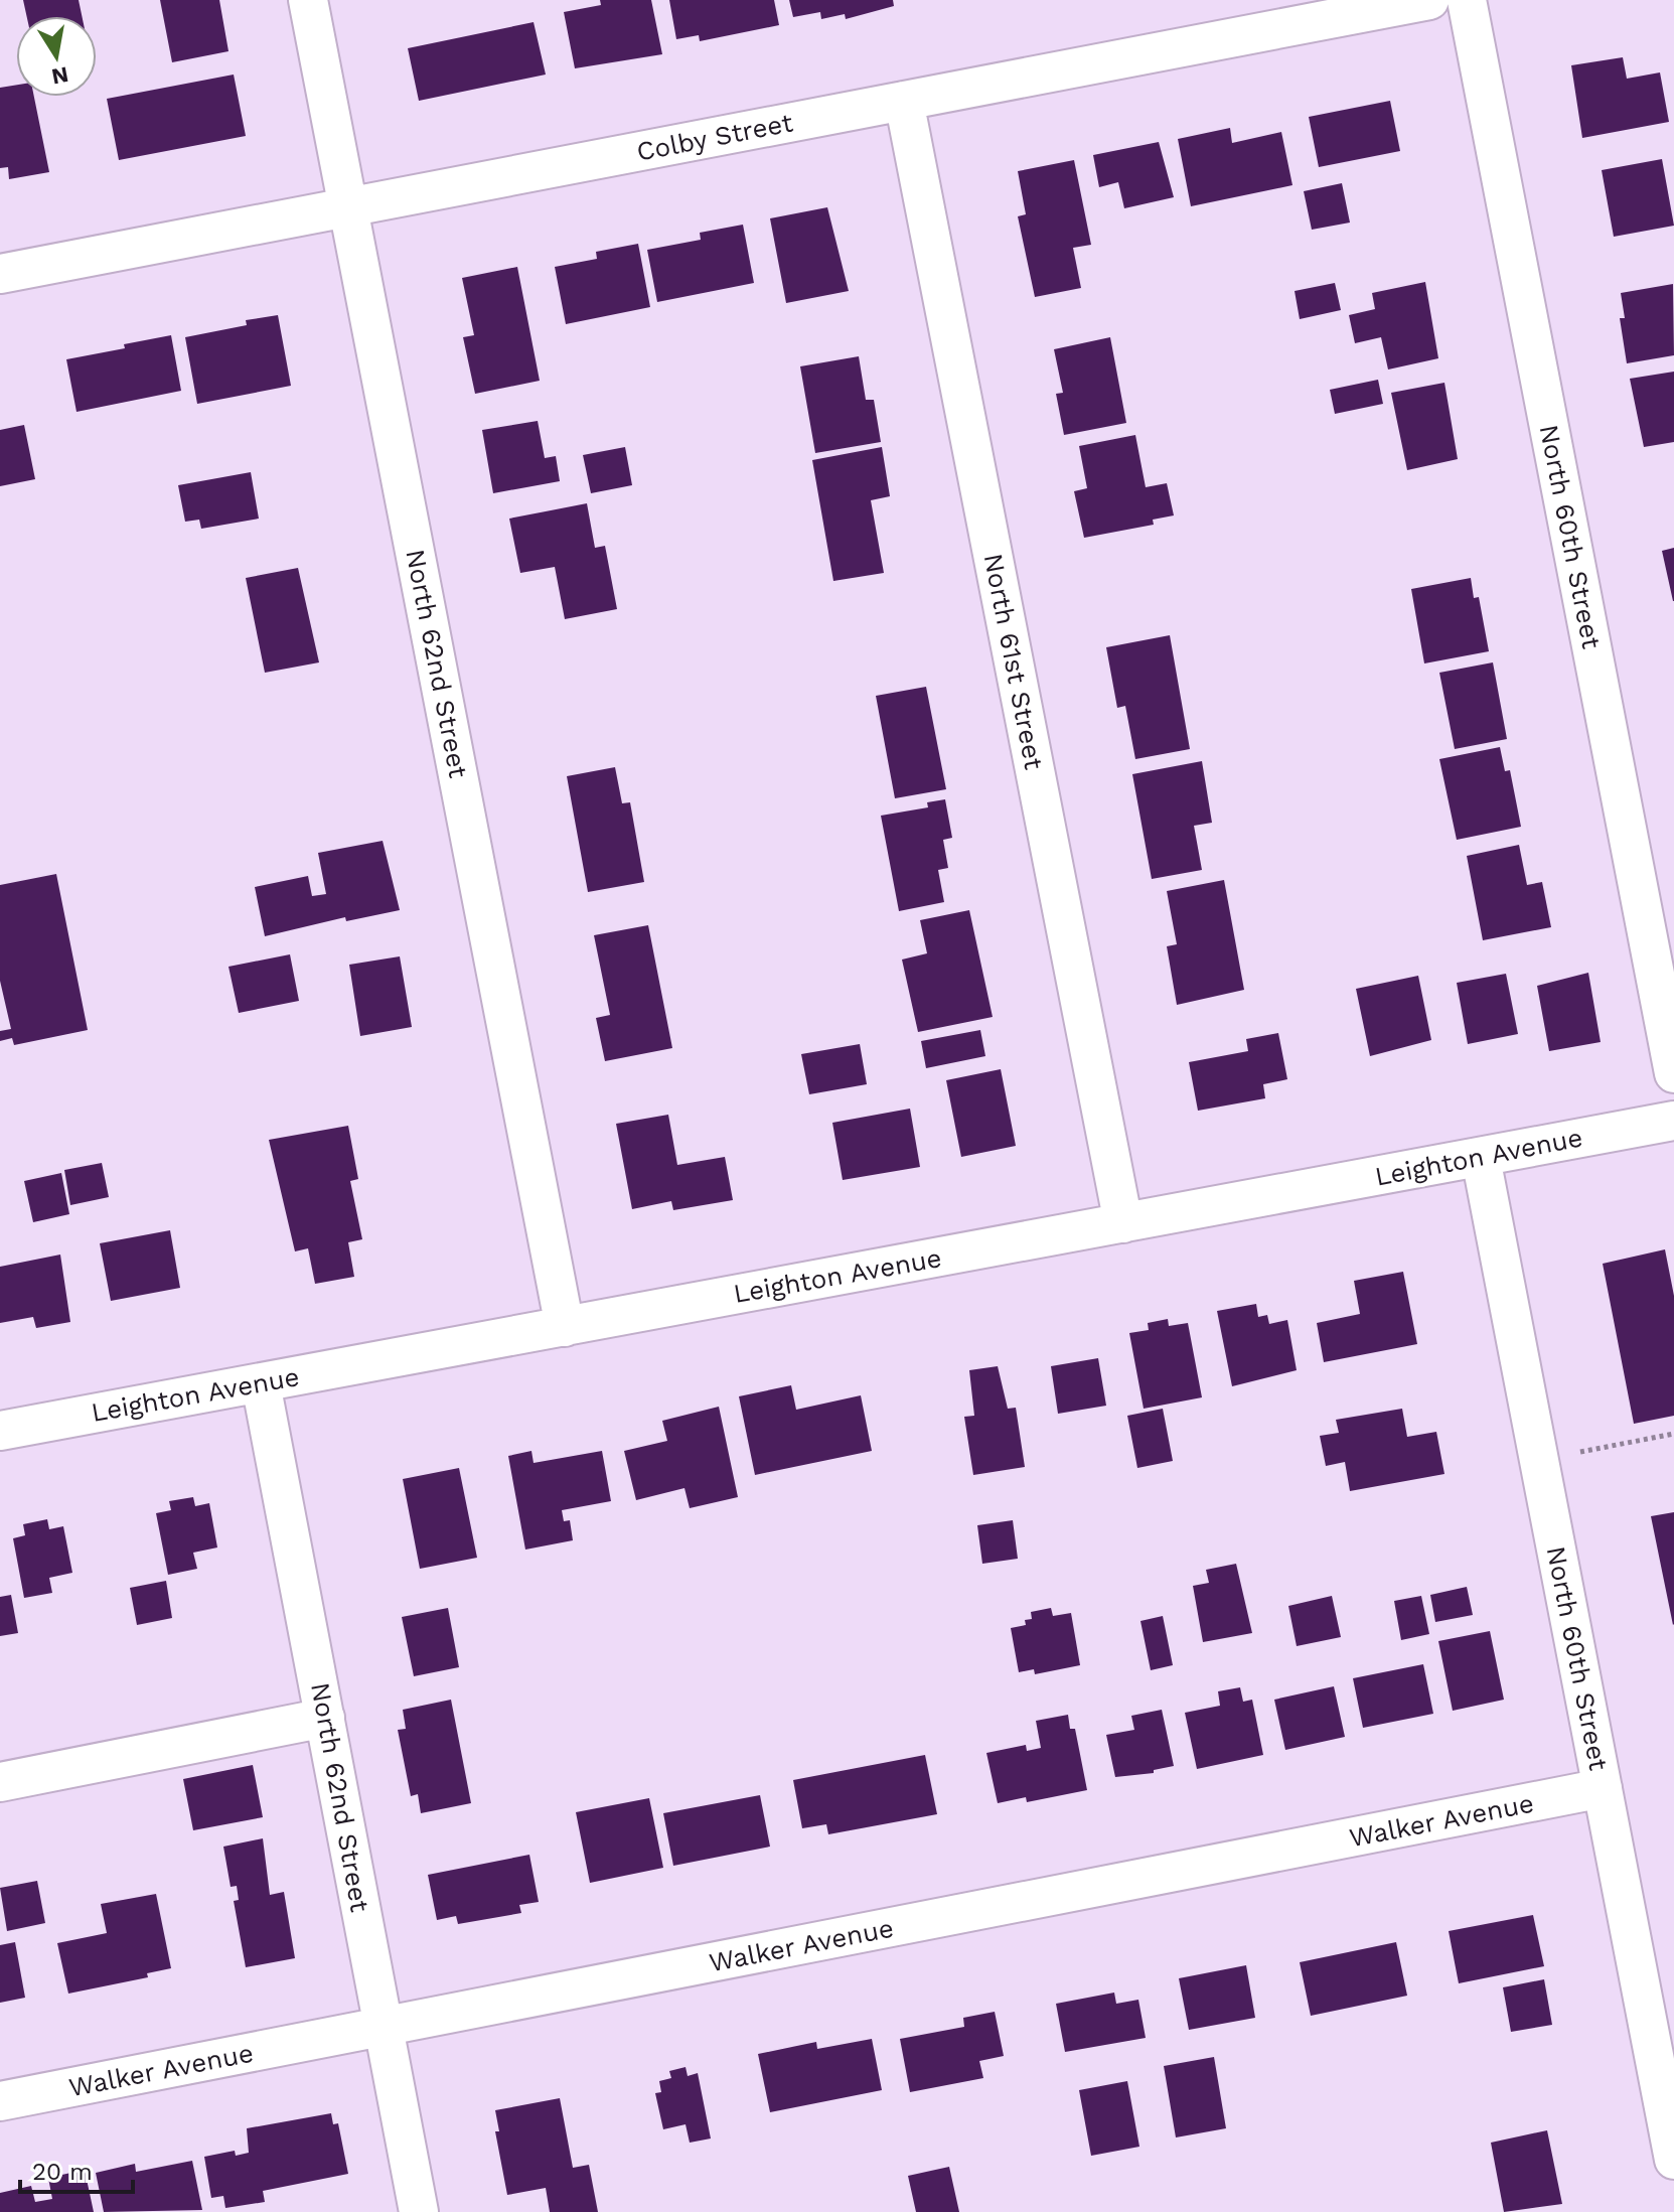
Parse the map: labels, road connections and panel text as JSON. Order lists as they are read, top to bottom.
{
  "streets": {
    "street": [
      "Colby Street",
      "North 60th Street",
      "North 61st Street",
      "North 62nd Street",
      "Leighton Avenue",
      "Walker Avenue"
    ]
  },
  "crossings": [
    ["Colby Street", "North 61st Street"],
    ["Colby Street", "North 62nd Street"],
    ["North 60th Street", "Leighton Avenue"],
    ["North 60th Street", "Walker Avenue"],
    ["North 61st Street", "Leighton Avenue"],
    ["North 62nd Street", "Leighton Avenue"],
    ["North 62nd Street", "Walker Avenue"]
  ],
  "scale_bar": "20 m",
  "north": "bottom"
}
